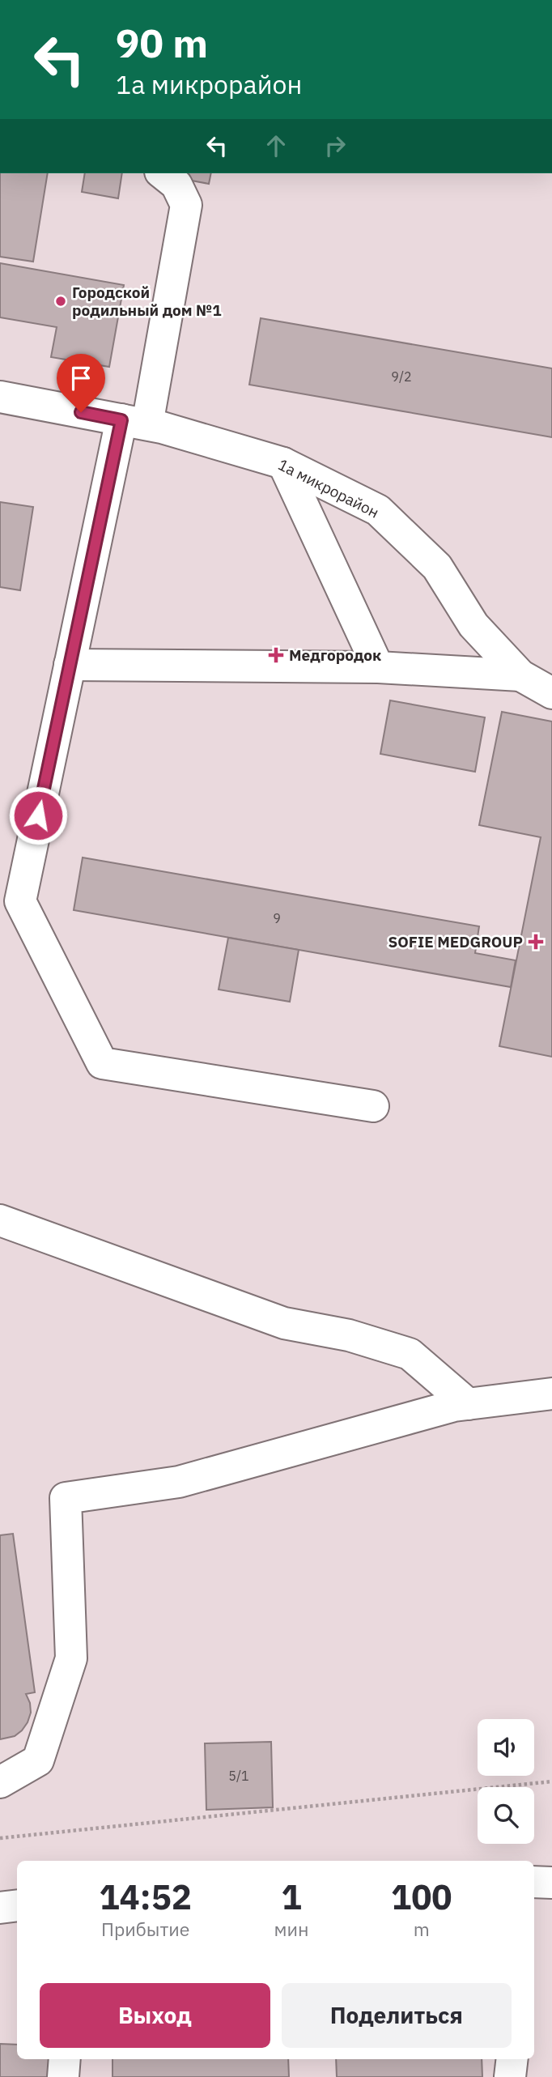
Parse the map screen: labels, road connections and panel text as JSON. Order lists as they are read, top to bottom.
{
  "streets": {
    "street": ["1а микрорайон"]
  },
  "places": {
    "other": ["Городской родильный дом №1"],
    "health": ["Медгородок", "SOFIE MEDGROUP"]
  },
  "house_numbers": ["9/2", "9", "5/1"],
  "page": {
    "turn": ["90 m", "1а микрорайон"],
    "eta": [
      "14:52",
      "Прибытие",
      "1",
      "мин",
      "100",
      "m"
    ],
    "buttons": ["Выход", "Поделиться"]
  }
}
